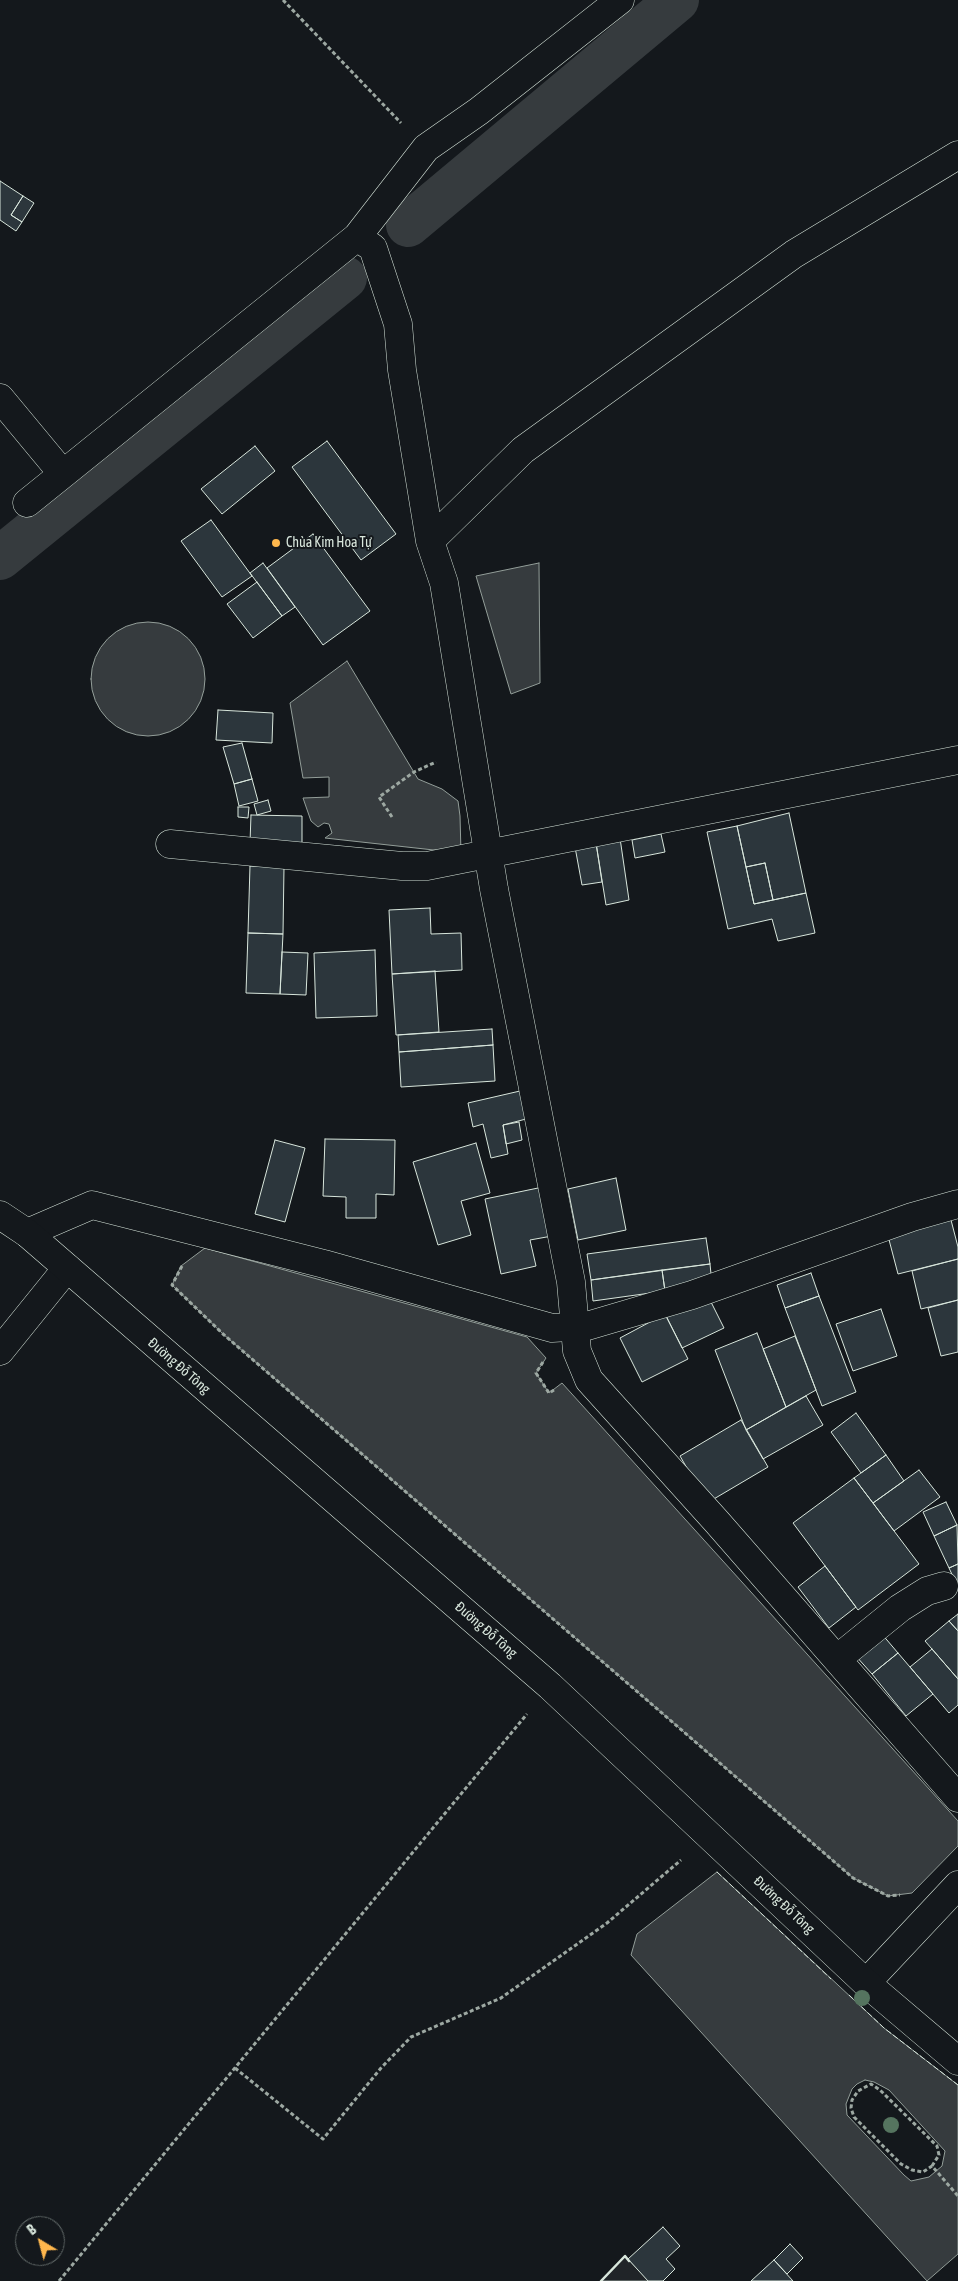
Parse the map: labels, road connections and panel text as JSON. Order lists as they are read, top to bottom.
{
  "streets": {
    "street": ["Đường Đỗ Tông"]
  },
  "places": ["Chùa Kim Hoa Tự"],
  "north": "top left"
}
